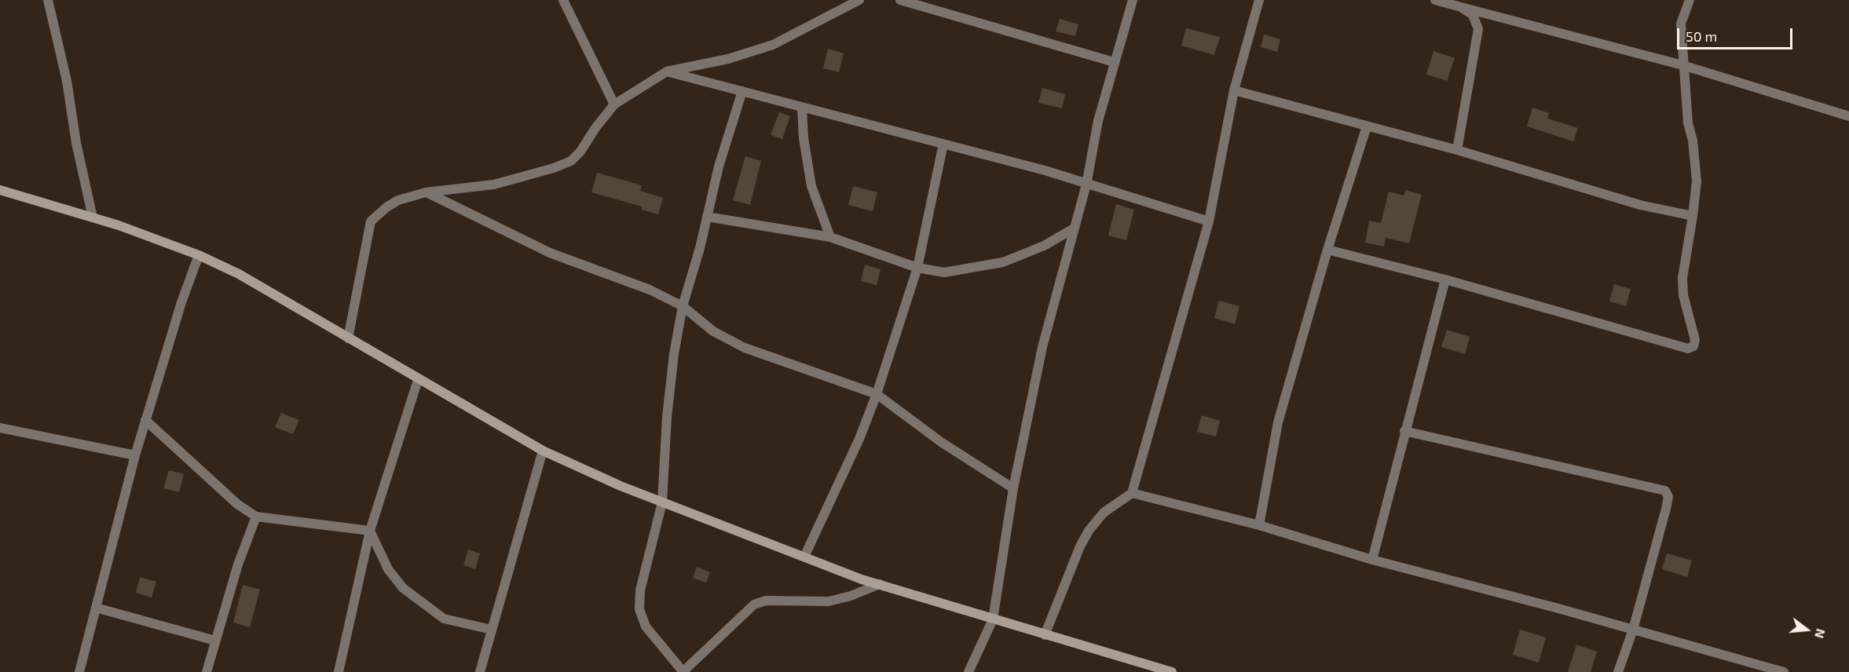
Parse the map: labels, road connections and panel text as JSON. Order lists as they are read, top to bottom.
{
  "scale_bar": "50 m",
  "north": "right"
}
